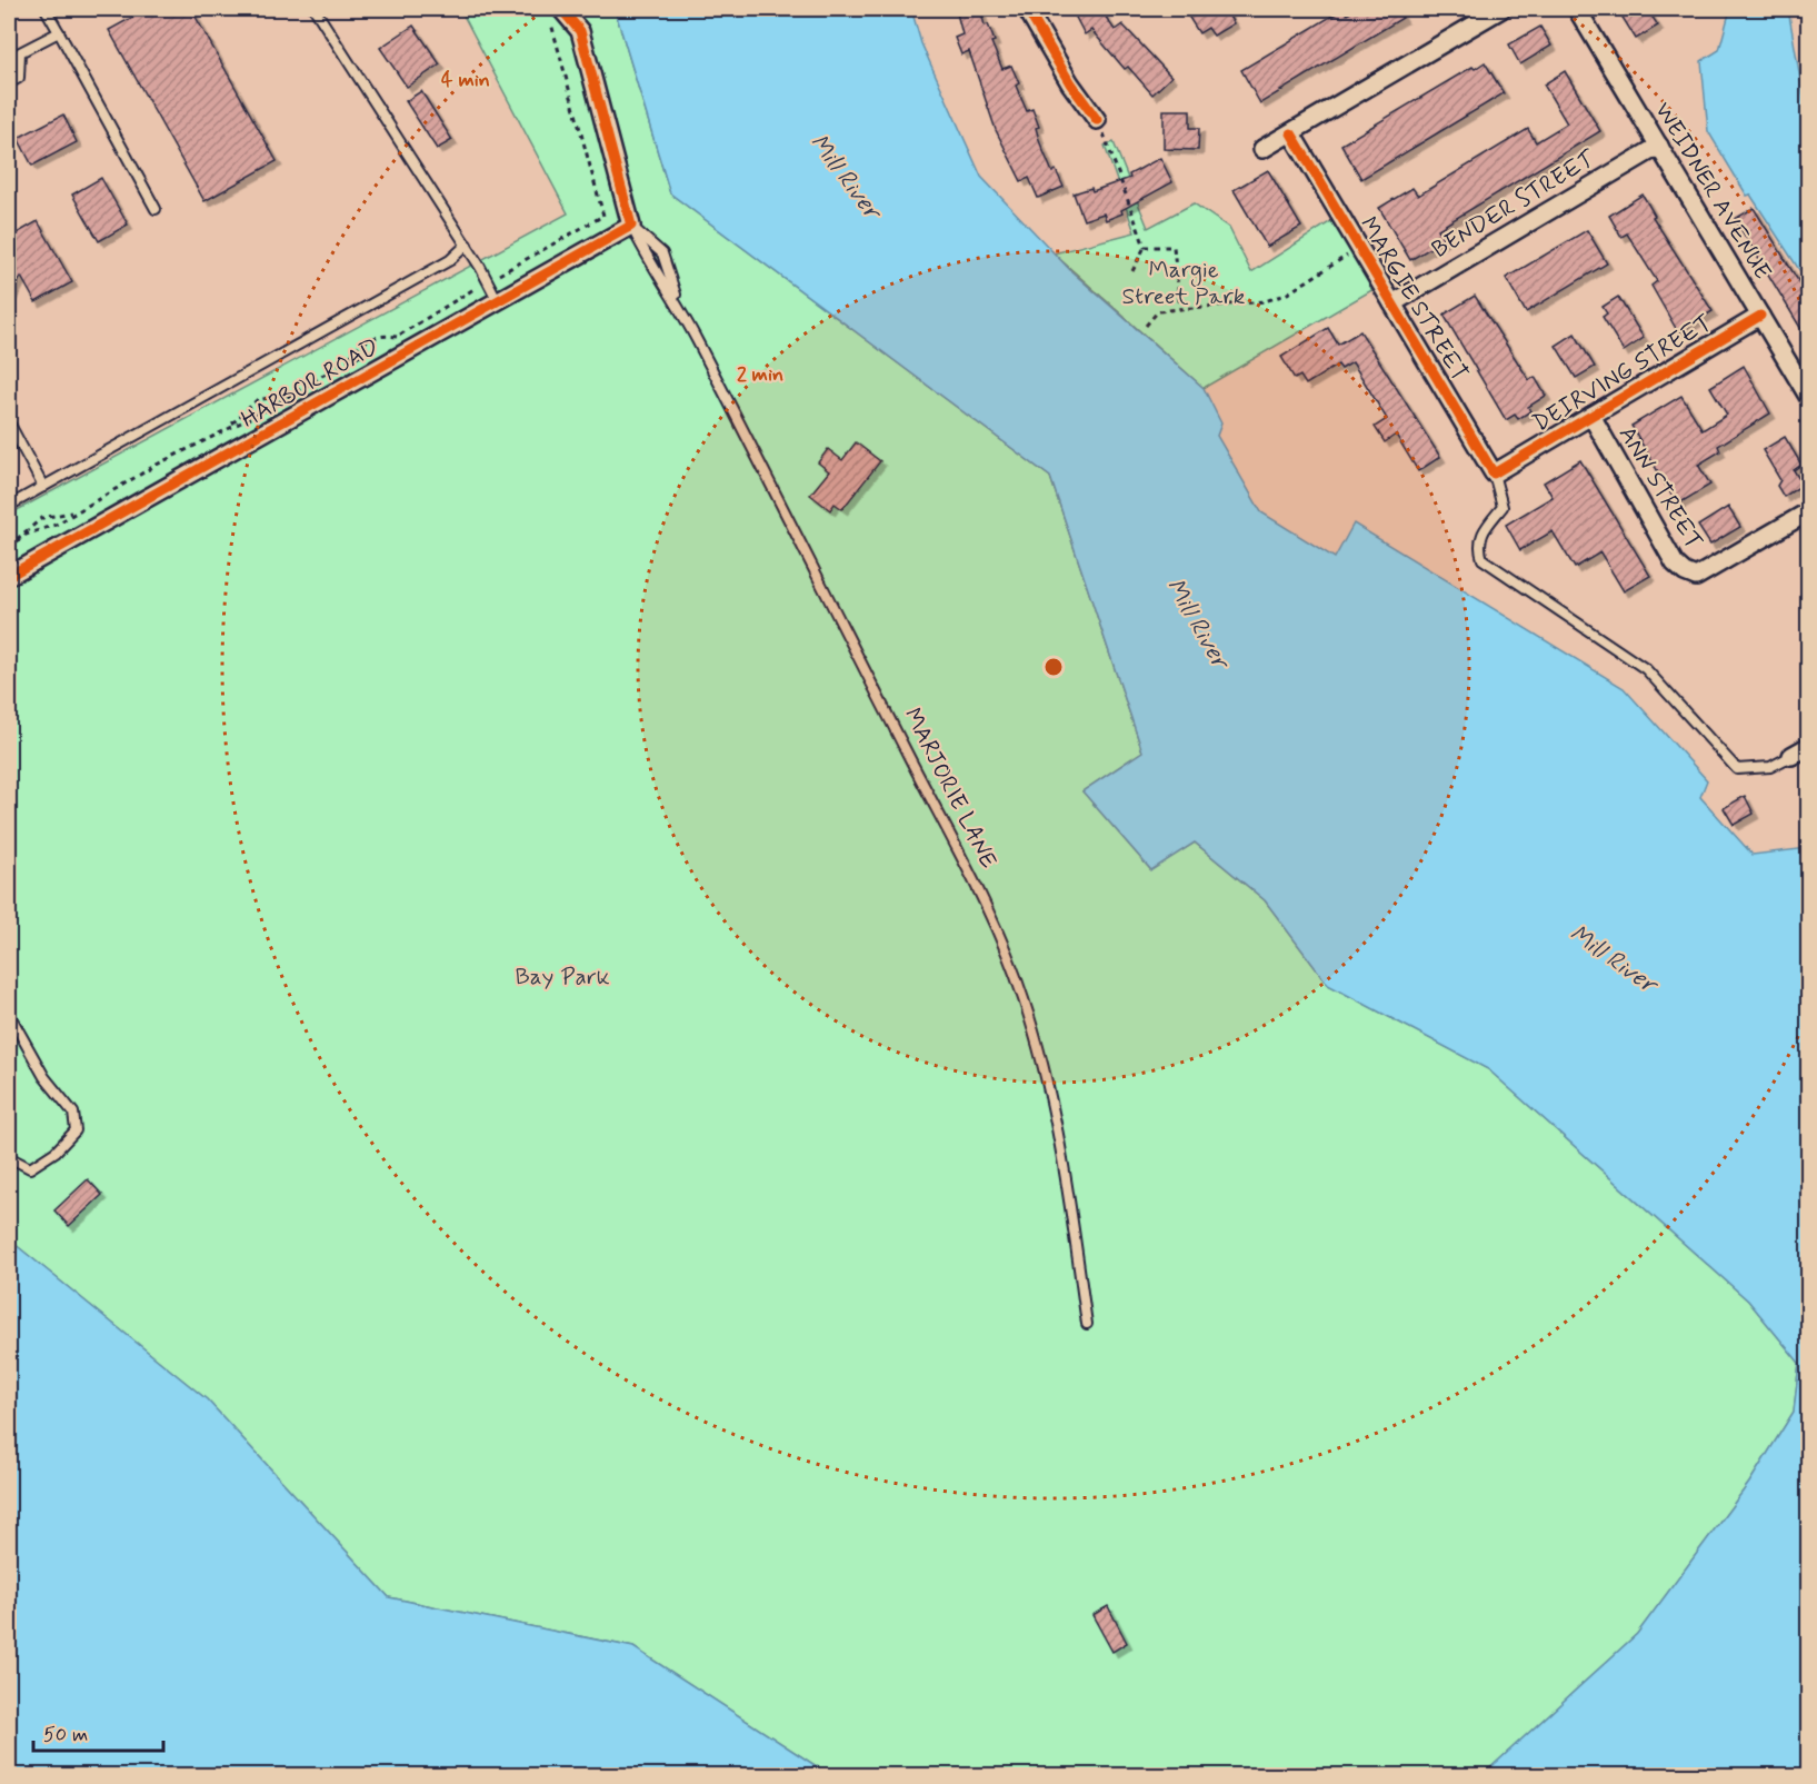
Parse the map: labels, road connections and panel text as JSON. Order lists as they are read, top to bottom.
{
  "streets": {
    "street": [
      "WEIDNER AVENUE",
      "BENDER STREET",
      "MARGIE STREET",
      "DEIRVING STREET",
      "HARBOR ROAD",
      "ANN STREET",
      "MARJORIE LANE"
    ]
  },
  "crossings": [
    ["WEIDNER AVENUE", "BENDER STREET"],
    ["WEIDNER AVENUE", "DEIRVING STREET"],
    ["BENDER STREET", "MARGIE STREET"],
    ["MARGIE STREET", "DEIRVING STREET"],
    ["DEIRVING STREET", "ANN STREET"],
    ["HARBOR ROAD", "MARJORIE LANE"]
  ],
  "water": ["Mill River"],
  "parks": ["Margie Street Park", "Bay Park"],
  "scale_bar": "50 m",
  "rings": ["4 min", "2 min"]
}
